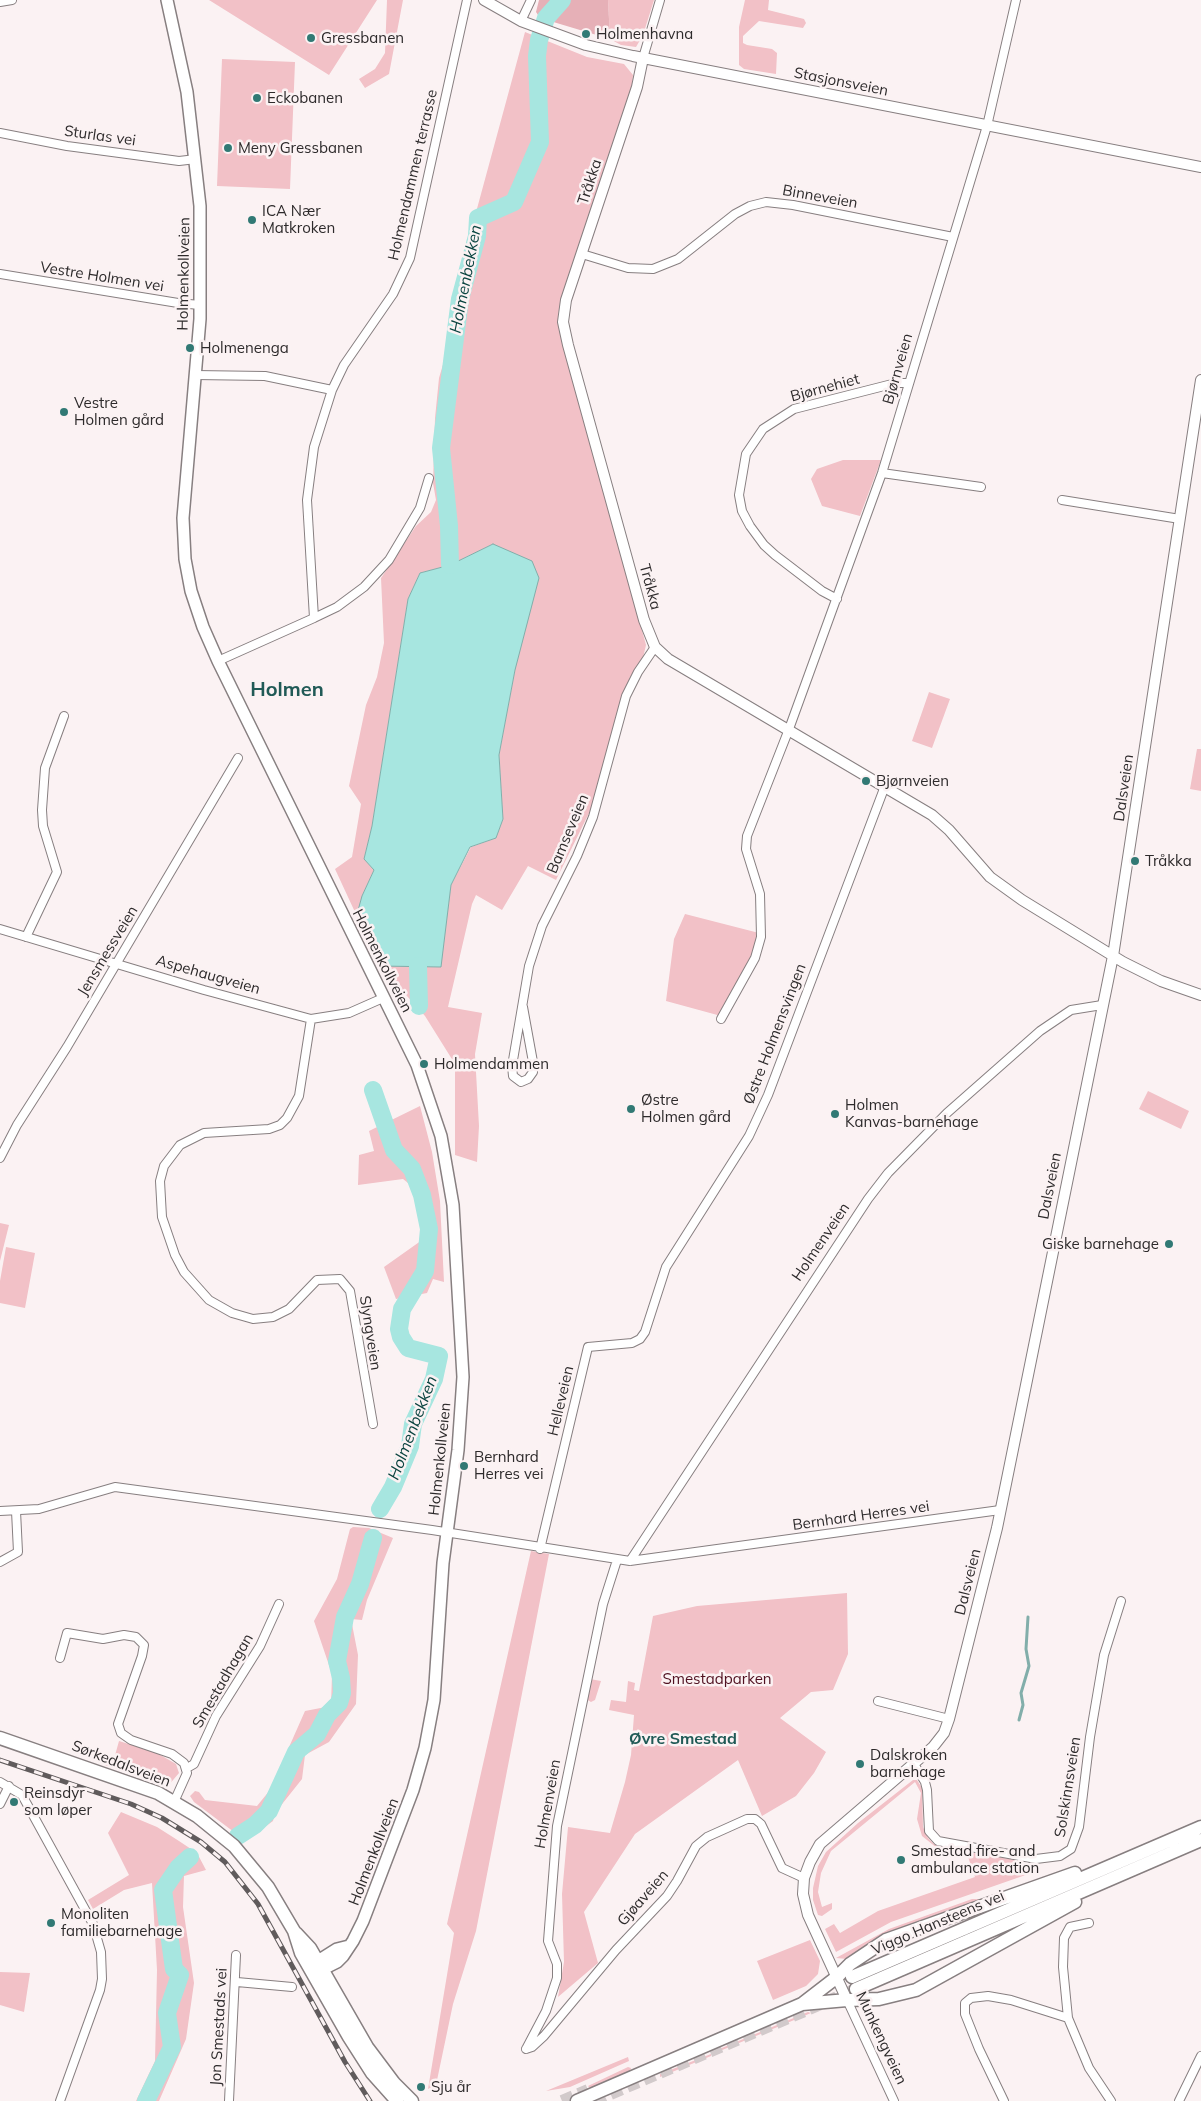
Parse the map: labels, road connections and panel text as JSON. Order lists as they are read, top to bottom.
{
  "streets": {
    "main road": ["Holmenkollveien", "Sørkedalsveien", "Viggo Hansteens vei"],
    "street": [
      "Stasjonsveien",
      "Sturlas vei",
      "Holmendammen terrasse",
      "Tråkka",
      "Binneveien",
      "Vestre Holmen vei",
      "Bjørnveien",
      "Bjørnehiet",
      "Dalsveien",
      "Bamseveien",
      "Jensmessveien",
      "Aspehaugveien",
      "Østre Holmensvingen",
      "Holmenveien",
      "Slyngveien",
      "Helleveien",
      "Bernhard Herres vei",
      "Smestadhagan",
      "Solskinnsveien",
      "Gjøaveien",
      "Jon Smestads vei",
      "Munkengveien"
    ]
  },
  "crossings": [
    ["Stasjonsveien", "Tråkka"],
    ["Stasjonsveien", "Bjørnveien"],
    ["Sturlas vei", "Holmenkollveien"],
    ["Tråkka", "Binneveien"],
    ["Tråkka", "Bamseveien"],
    ["Binneveien", "Bjørnveien"],
    ["Holmenkollveien", "Vestre Holmen vei"],
    ["Holmenkollveien", "Aspehaugveien"],
    ["Holmenkollveien", "Bernhard Herres vei"],
    ["Holmenkollveien", "Sørkedalsveien"],
    ["Bjørnveien", "Bjørnehiet"],
    ["Dalsveien", "Holmenveien"],
    ["Dalsveien", "Bernhard Herres vei"],
    ["Dalsveien", "Solskinnsveien"],
    ["Dalsveien", "Gjøaveien"],
    ["Dalsveien", "Munkengveien"],
    ["Jensmessveien", "Aspehaugveien"],
    ["Aspehaugveien", "Slyngveien"],
    ["Østre Holmensvingen", "Helleveien"],
    ["Holmenveien", "Bernhard Herres vei"],
    ["Holmenveien", "Gjøaveien"],
    ["Helleveien", "Bernhard Herres vei"],
    ["Smestadhagan", "Sørkedalsveien"]
  ],
  "districts": ["Holmen", "Øvre Smestad"],
  "water": ["Holmenbekken"],
  "parks": ["Smestadparken"],
  "places": [
    "Holmenhavna",
    "Gressbanen",
    "Eckobanen",
    "Meny Gressbanen",
    "ICA Nær Matkroken",
    "Holmenenga",
    "Vestre Holmen gård",
    "Bjørnveien",
    "Tråkka",
    "Holmendammen",
    "Østre Holmen gård",
    "Holmen Kanvas-barnehage",
    "Giske barnehage",
    "Bernhard Herres vei",
    "Dalskroken barnehage",
    "Reinsdyr som løper",
    "Smestad fire- and ambulance station",
    "Monoliten familiebarnehage",
    "Sju år"
  ]
}
